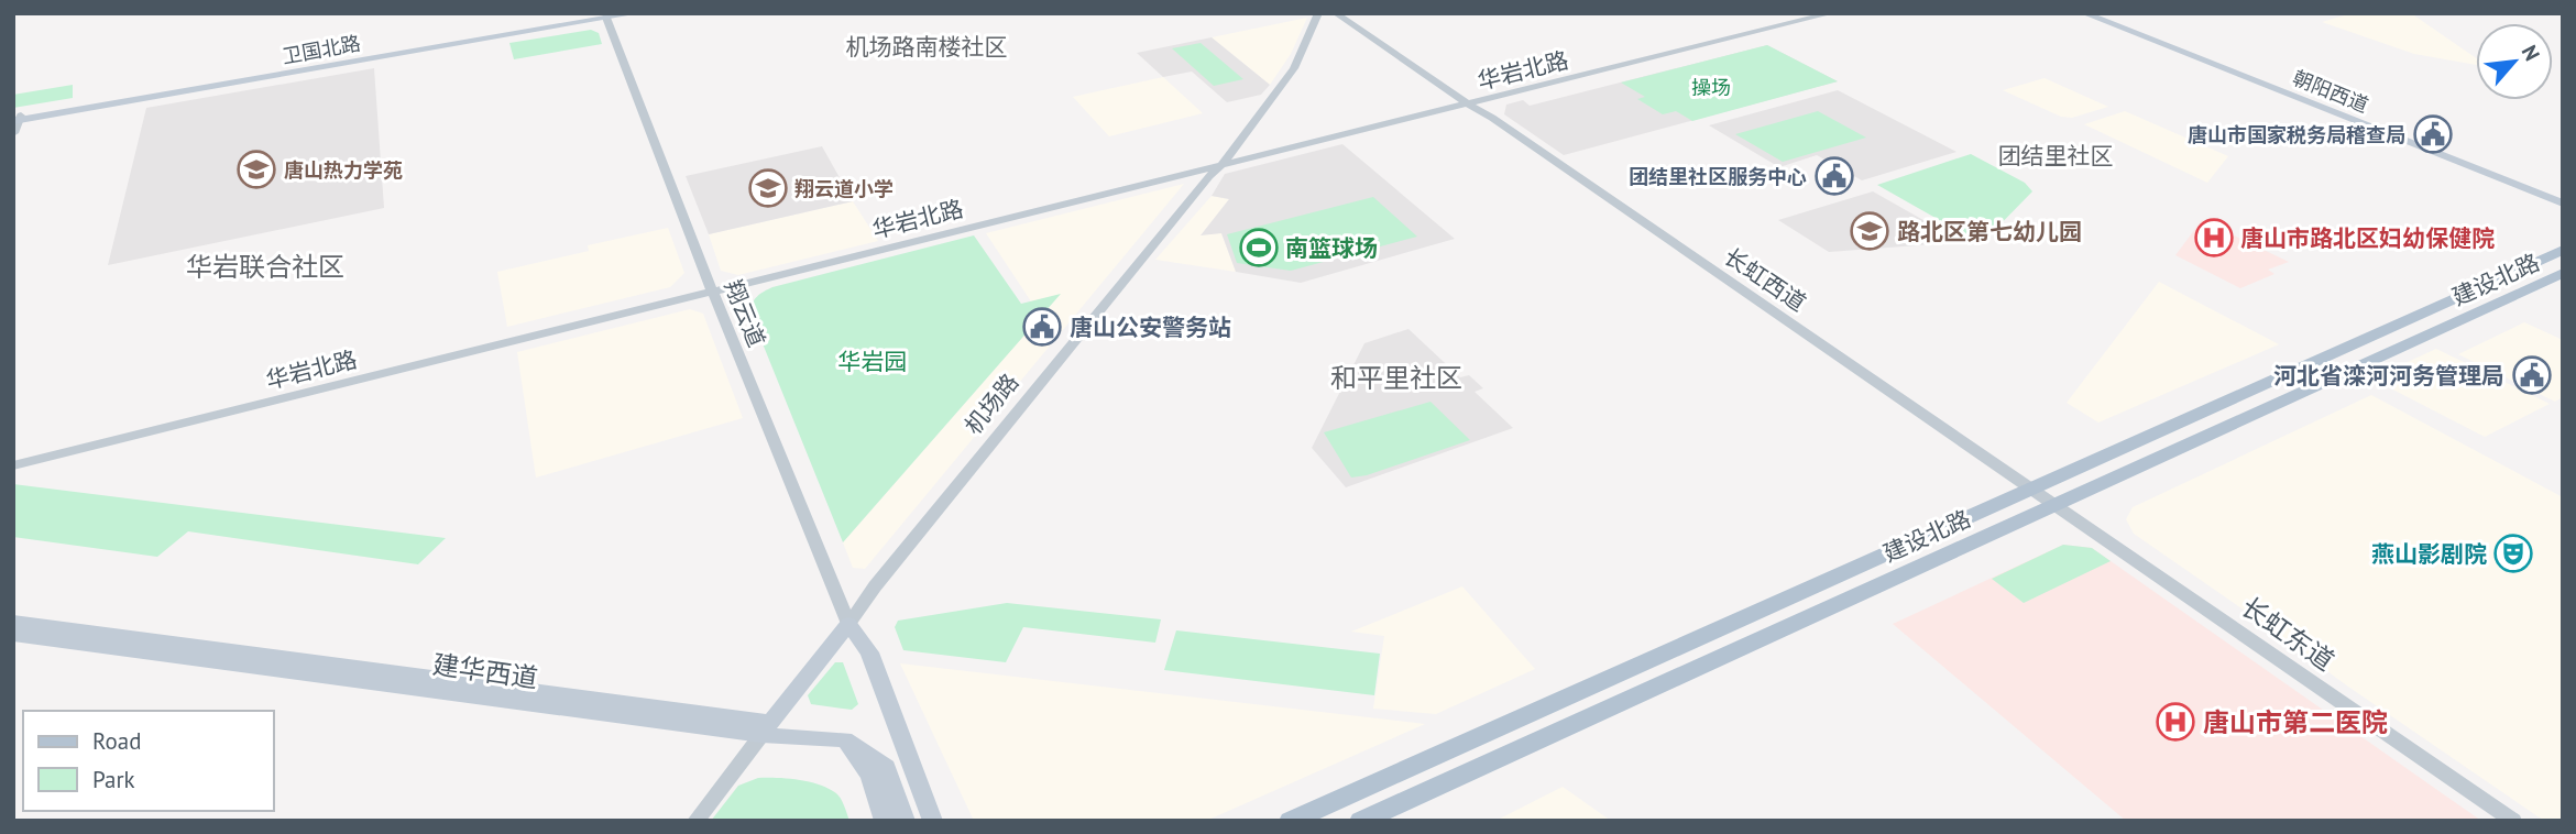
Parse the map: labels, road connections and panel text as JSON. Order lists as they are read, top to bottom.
{
  "streets": {
    "main road": [
      "卫国北路",
      "朝阳西道",
      "建设北路",
      "机场路",
      "建华西道"
    ],
    "street": [
      "华岩北路",
      "长虹西道",
      "翔云道",
      "长虹东道"
    ]
  },
  "crossings": [
    ["卫国北路", "翔云道"],
    ["华岩北路", "长虹西道"],
    ["华岩北路", "翔云道"],
    ["华岩北路", "机场路"],
    ["长虹西道", "建设北路"],
    ["长虹西道", "长虹东道"],
    ["建设北路", "长虹东道"],
    ["翔云道", "机场路"],
    ["机场路", "建华西道"]
  ],
  "districts": [
    "机场路南楼社区",
    "团结里社区",
    "华岩联合社区",
    "和平里社区"
  ],
  "parks": ["操场", "华岩园"],
  "places": {
    "public building": [
      "唐山市国家税务局稽查局",
      "团结里社区服务中心",
      "唐山公安警务站",
      "河北省滦河河务管理局"
    ],
    "school or university": ["唐山热力学苑", "翔云道小学", "路北区第七幼儿园"],
    "hospital": ["唐山市路北区妇幼保健院", "唐山市第二医院"],
    "sports": ["南篮球场"],
    "theatre": ["燕山影剧院"]
  },
  "legend": ["Road", "Park"],
  "north": "top right"
}
